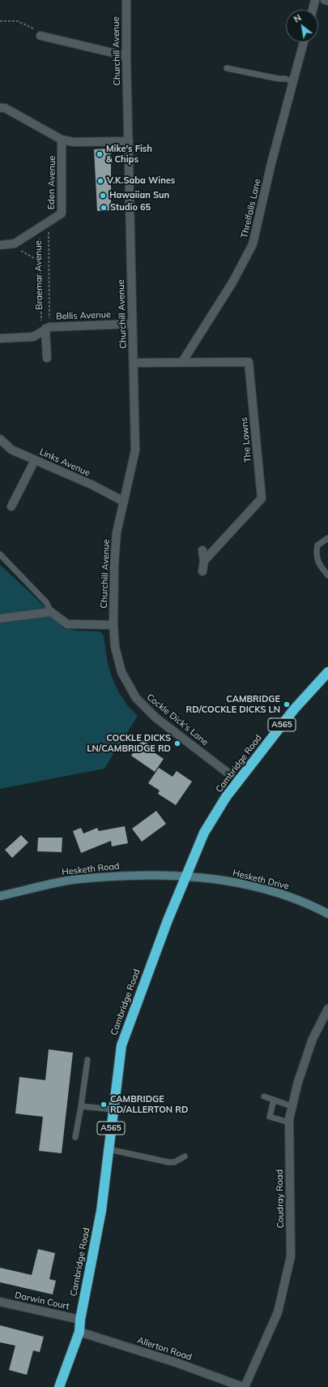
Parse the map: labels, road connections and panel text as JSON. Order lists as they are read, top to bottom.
{
  "streets": {
    "highway": ["A565", "Cambridge Road"],
    "street": [
      "Churchill Avenue",
      "Eden Avenue",
      "Threlfalls Lane",
      "Bellis Avenue",
      "The Lawns",
      "Links Avenue",
      "Cockle Dick's Lane",
      "Hesketh Road",
      "Hesketh Drive",
      "Coudray Road",
      "Darwin Court",
      "Allerton Road"
    ],
    "path": ["Braemar Avenue"]
  },
  "crossings": [
    ["Churchill Avenue", "Bellis Avenue"],
    ["Churchill Avenue", "Links Avenue"],
    ["Churchill Avenue", "Cockle Dick's Lane"],
    ["Eden Avenue", "Braemar Avenue"],
    ["Threlfalls Lane", "The Lawns"],
    ["Braemar Avenue", "Bellis Avenue"],
    ["Cockle Dick's Lane", "Cambridge Road"],
    ["Cambridge Road", "Hesketh Road"],
    ["Cambridge Road", "Hesketh Drive"],
    ["Cambridge Road", "Darwin Court"],
    ["Cambridge Road", "Allerton Road"],
    ["Hesketh Road", "Hesketh Drive"],
    ["Coudray Road", "Allerton Road"]
  ],
  "places": [
    "Mike's Fish & Chips",
    "V.K.Saba Wines",
    "Hawaiian Sun",
    "Studio 65",
    "CAMBRIDGE RD/COCKLE DICKS LN",
    "COCKLE DICKS LN/CAMBRIDGE RD",
    "CAMBRIDGE RD/ALLERTON RD"
  ],
  "north": "top left"
}
